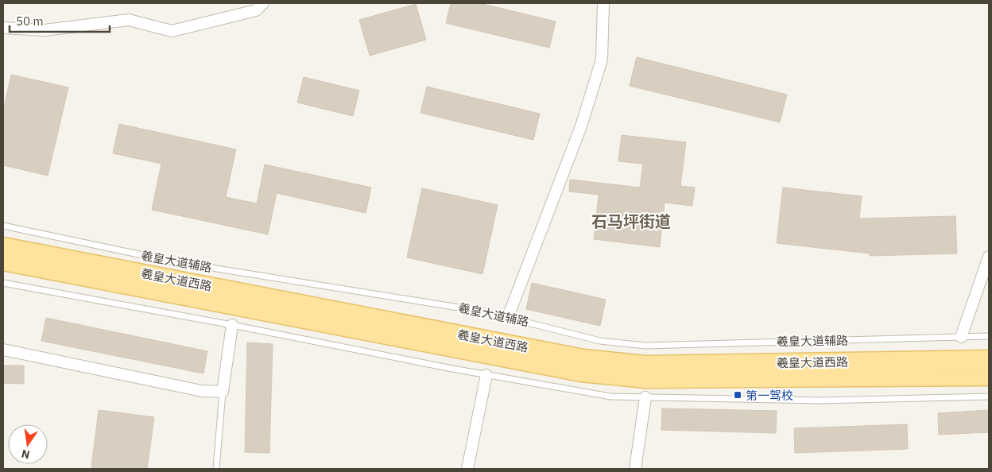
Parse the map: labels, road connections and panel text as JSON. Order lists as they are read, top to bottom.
{
  "streets": {
    "main road": ["羲皇大道西路"],
    "lane": ["羲皇大道辅路"]
  },
  "districts": ["石马坪街道"],
  "places": {
    "transit": ["第一驾校"]
  },
  "scale_bar": "50 m",
  "north": "bottom"
}
